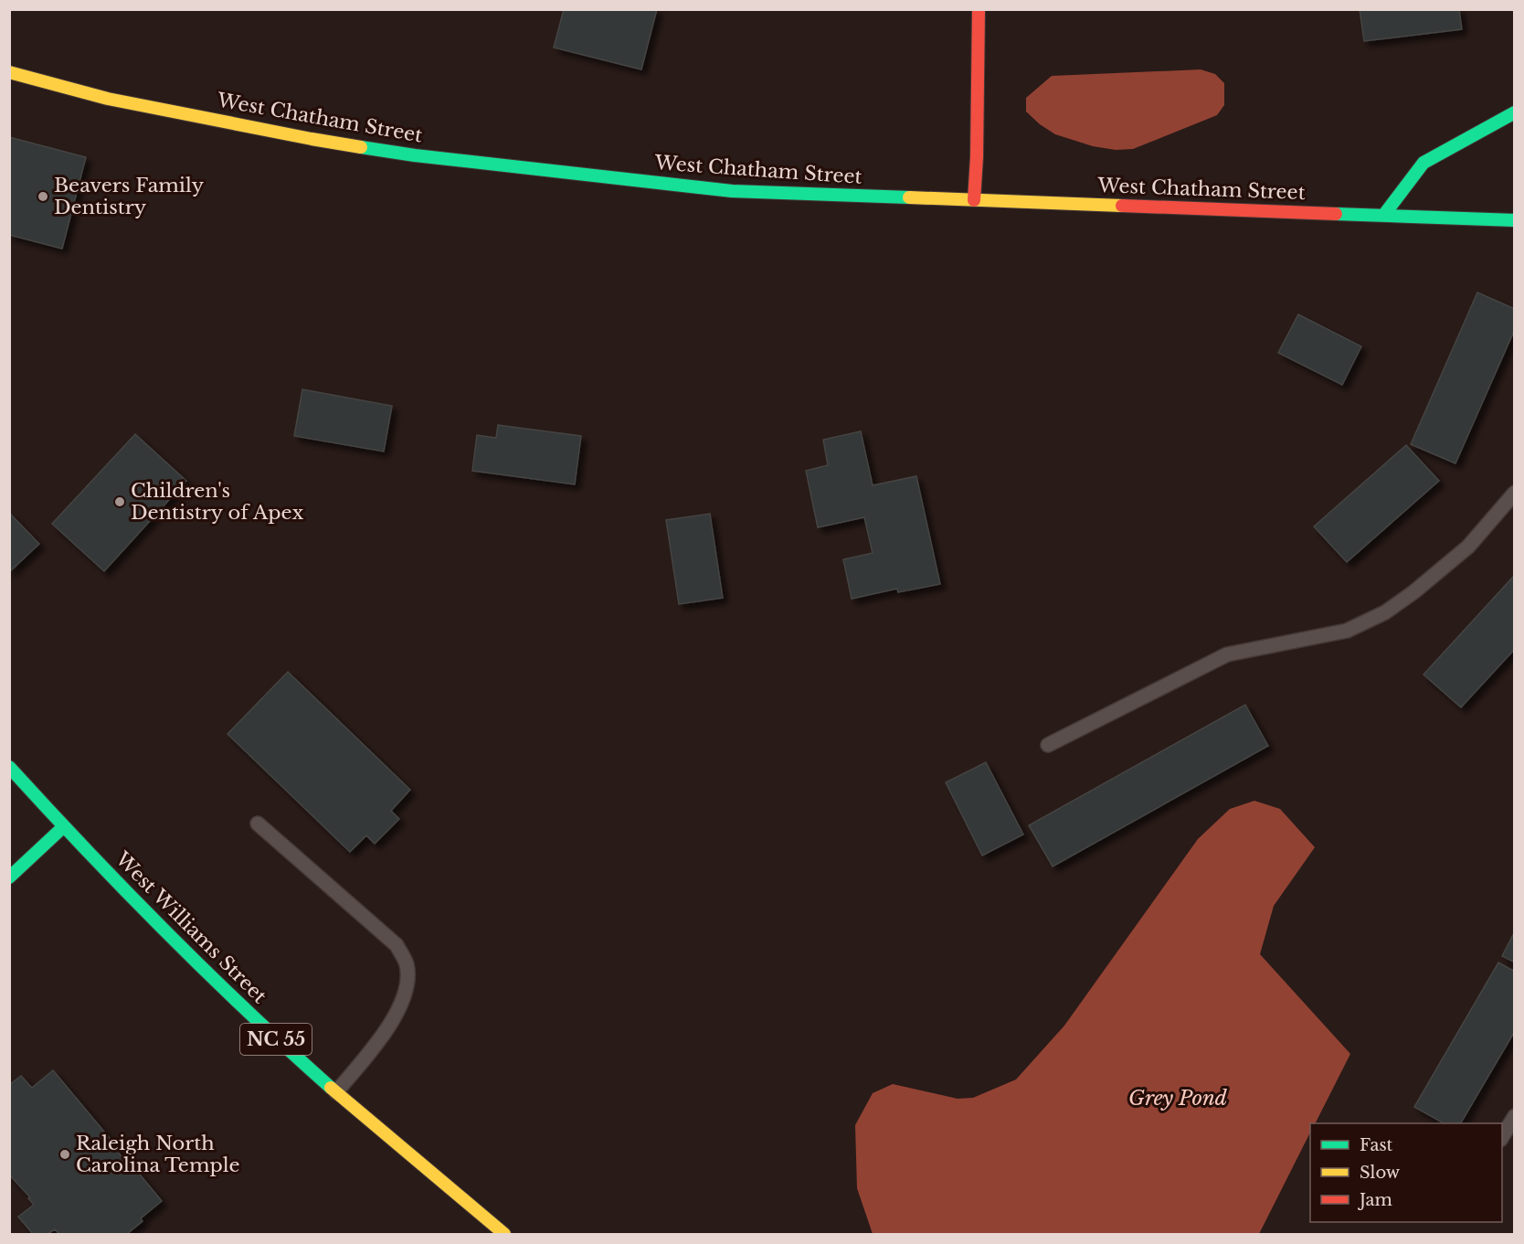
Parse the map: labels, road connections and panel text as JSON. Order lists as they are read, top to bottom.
{
  "streets": {
    "street": ["West Chatham Street", "West Williams Street", "NC 55"]
  },
  "water": ["Grey Pond"],
  "places": ["Beavers Family Dentistry", "Children's Dentistry of Apex", "Raleigh North Carolina Temple"],
  "legend": ["Fast", "Slow", "Jam"]
}
